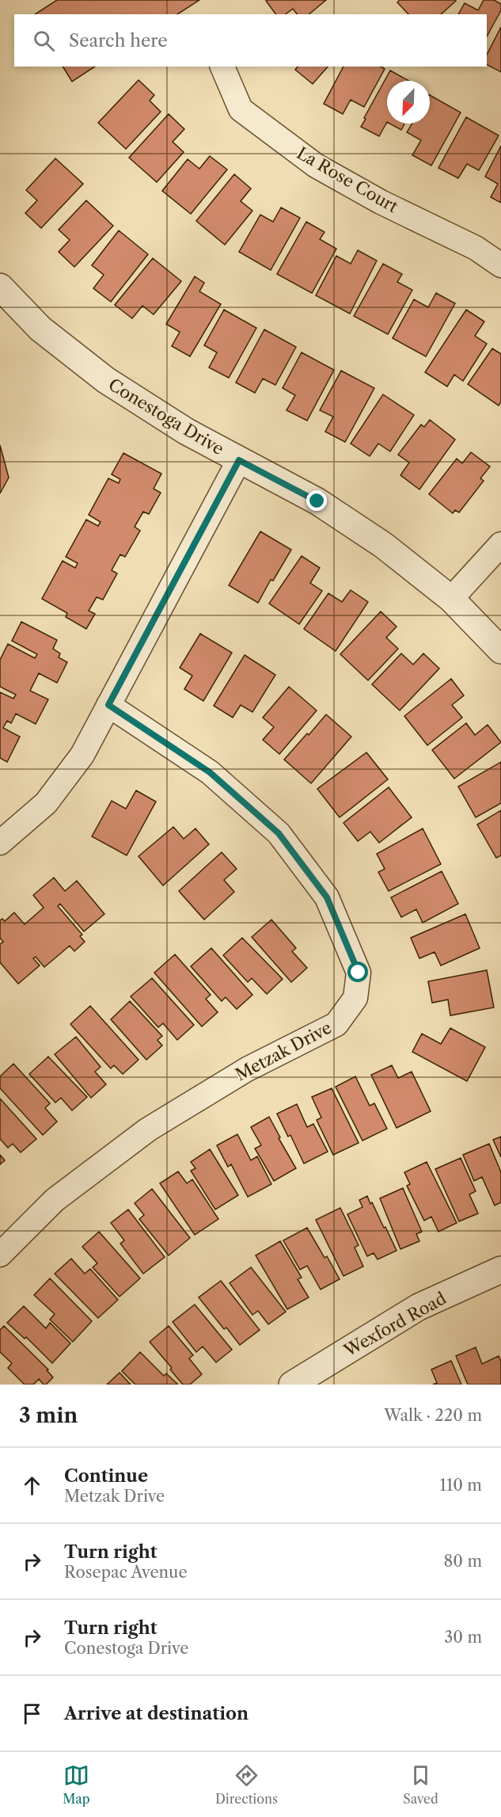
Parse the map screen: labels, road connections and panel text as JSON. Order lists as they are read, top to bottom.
{
  "streets": {
    "street": [
      "La Rose Court",
      "Conestoga Drive",
      "Metzak Drive",
      "Wexford Road"
    ]
  },
  "north": "bottom left",
  "page": {
    "search": "Search here",
    "heading": ["3 min", "Walk · 220 m"],
    "list": [
      ["Continue", "Metzak Drive", "110 m"],
      ["Turn right", "Rosepac Avenue", "80 m"],
      ["Turn right", "Conestoga Drive", "30 m"],
      "Arrive at destination"
    ],
    "nav": ["Map", "Directions", "Saved"]
  }
}
